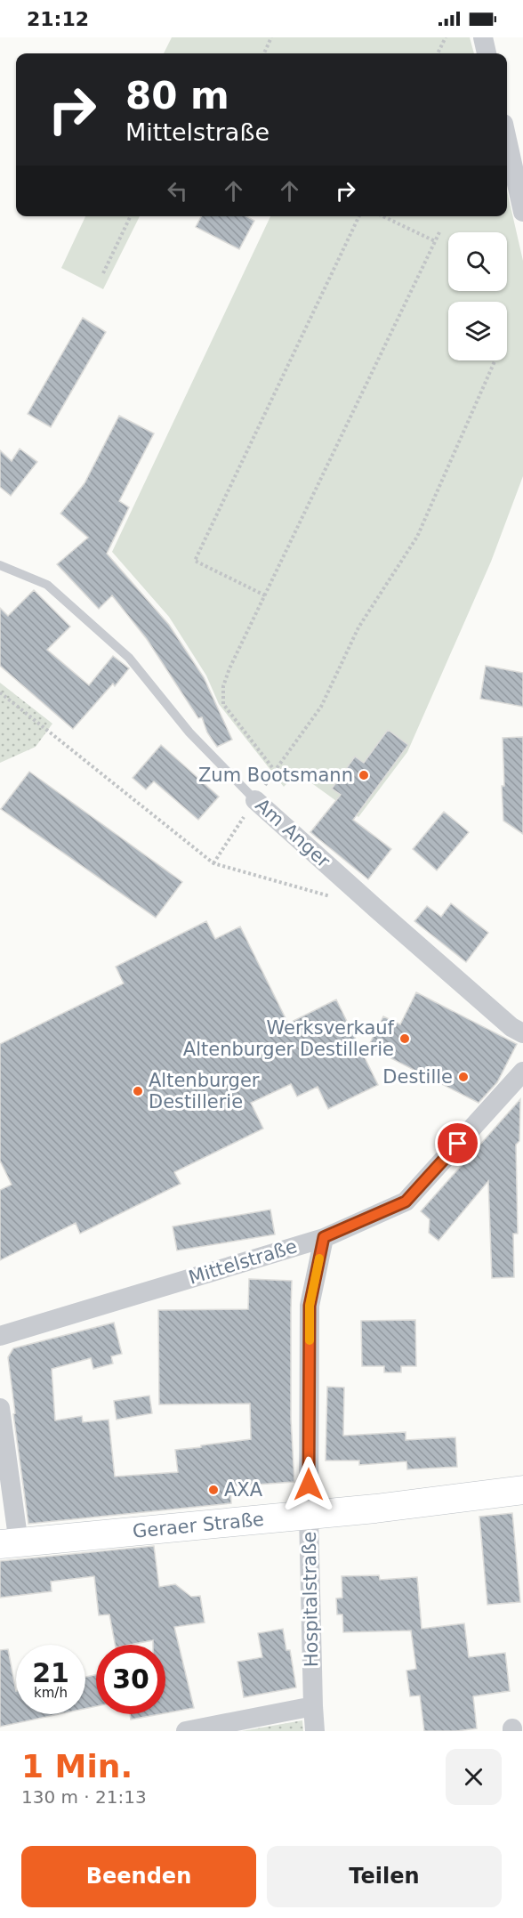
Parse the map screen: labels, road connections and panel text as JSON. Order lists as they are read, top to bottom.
{
  "streets": {
    "main road": ["Geraer Straße"],
    "street": ["Am Anger", "Mittelstraße", "Hospitalstraße"]
  },
  "crossings": [
    ["Mittelstraße", "Hospitalstraße"],
    ["Geraer Straße", "Hospitalstraße"]
  ],
  "places": [
    "Zum Bootsmann",
    "Werksverkauf Altenburger Destillerie",
    "Destille",
    "Altenburger Destillerie",
    "AXA"
  ],
  "page": {
    "status": "21:12",
    "turn": ["80 m", "Mittelstraße"],
    "speed": "21 km/h",
    "limit": "30",
    "heading": ["1 Min.", "130 m · 21:13"],
    "buttons": ["Beenden", "Teilen"]
  }
}
